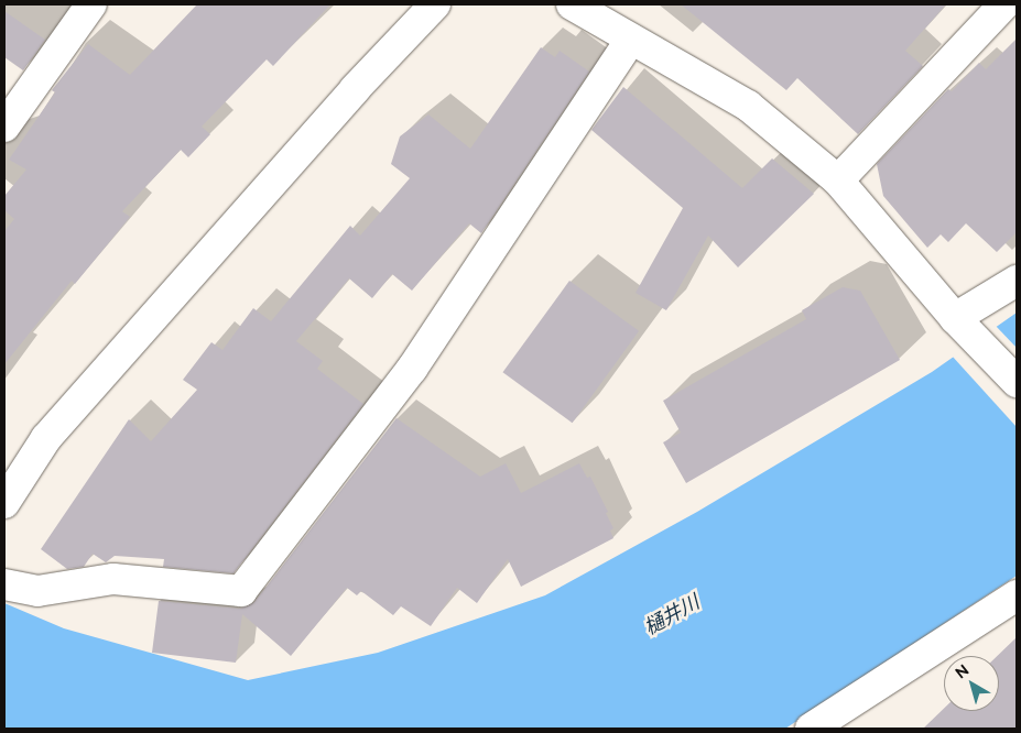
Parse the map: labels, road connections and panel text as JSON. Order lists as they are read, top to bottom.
{
  "water": ["樋井川"],
  "north": "top left"
}
